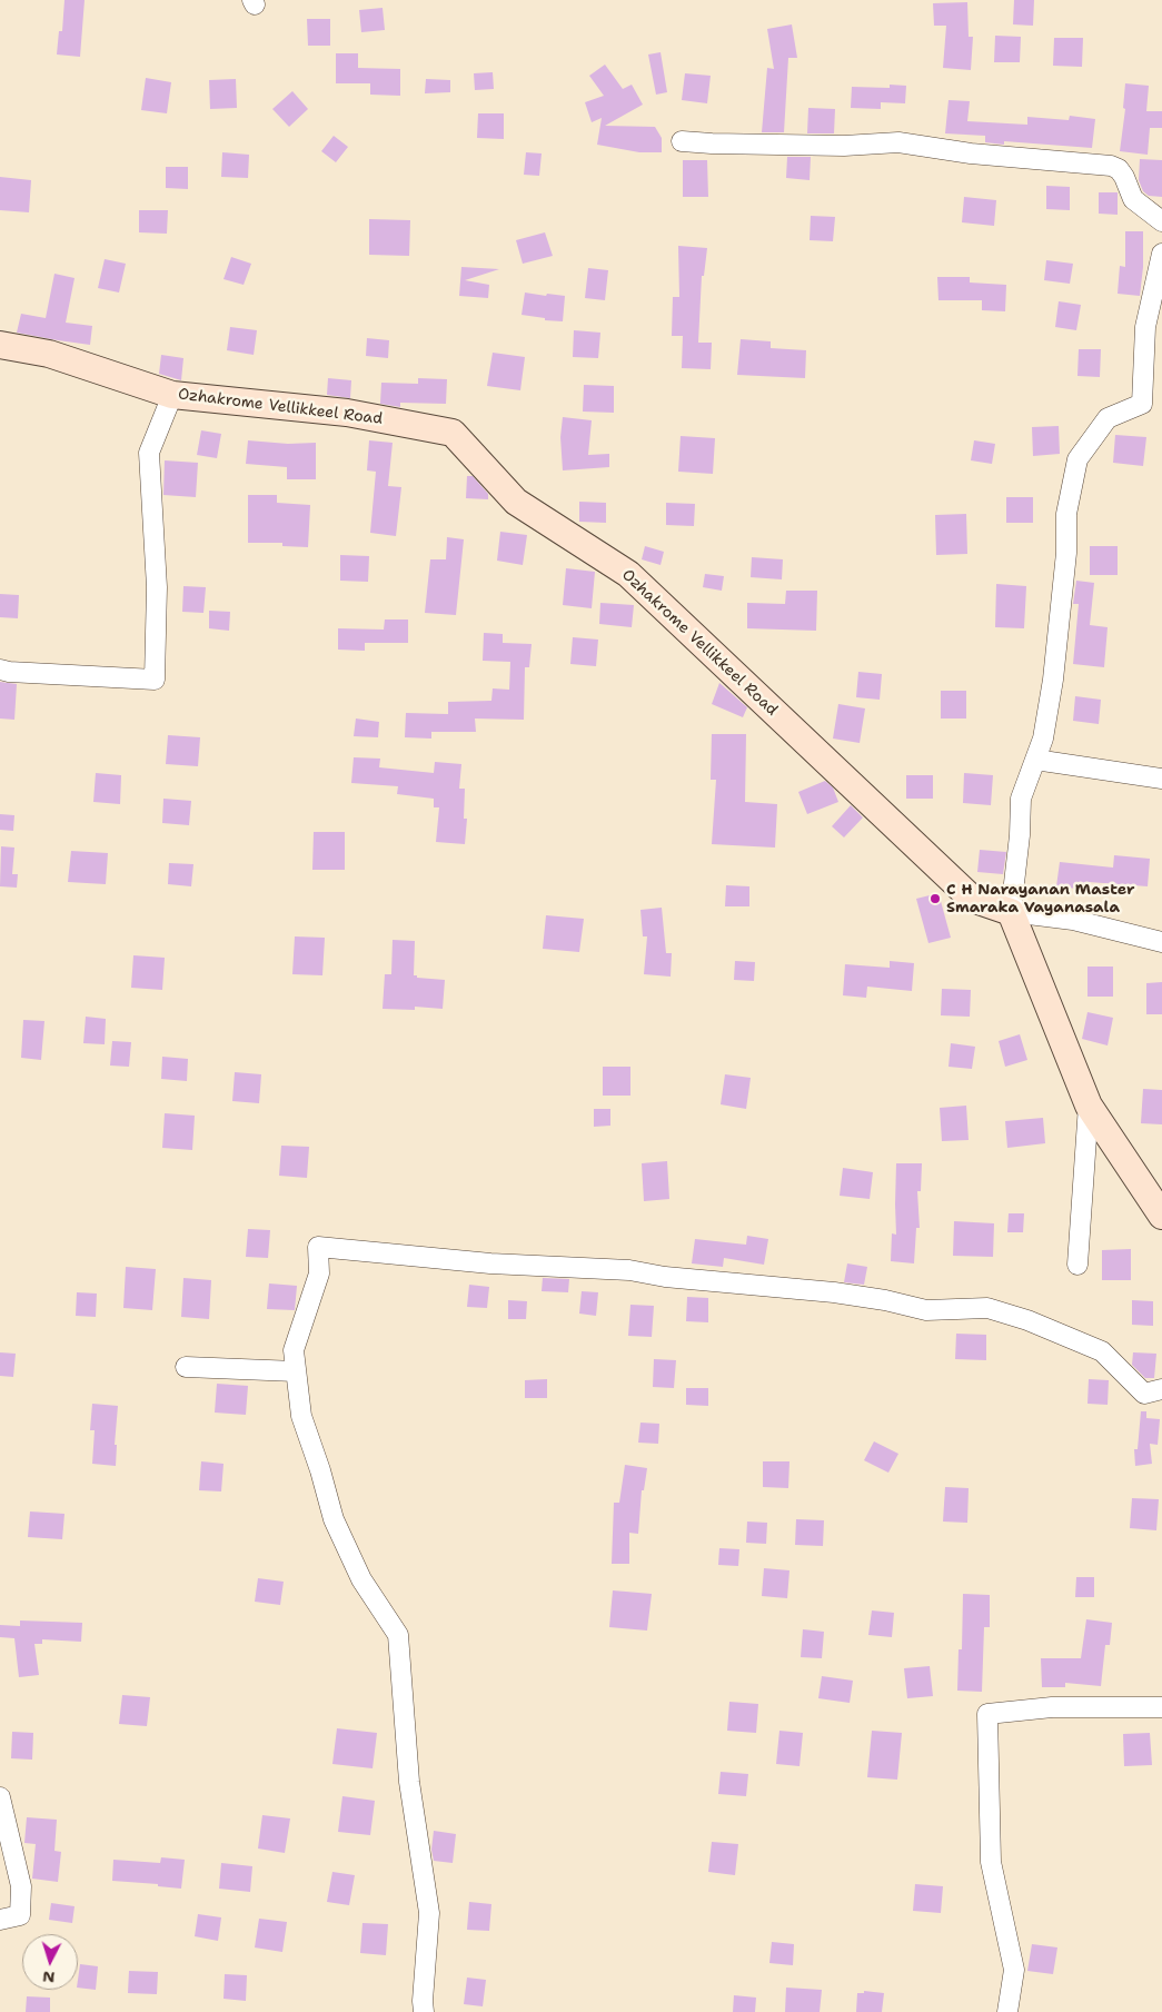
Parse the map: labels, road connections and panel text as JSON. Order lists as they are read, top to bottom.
{
  "streets": {
    "main road": ["Ozhakrome Vellikkeel Road"]
  },
  "places": ["C H Narayanan Master Smaraka Vayanasala"],
  "north": "bottom"
}
